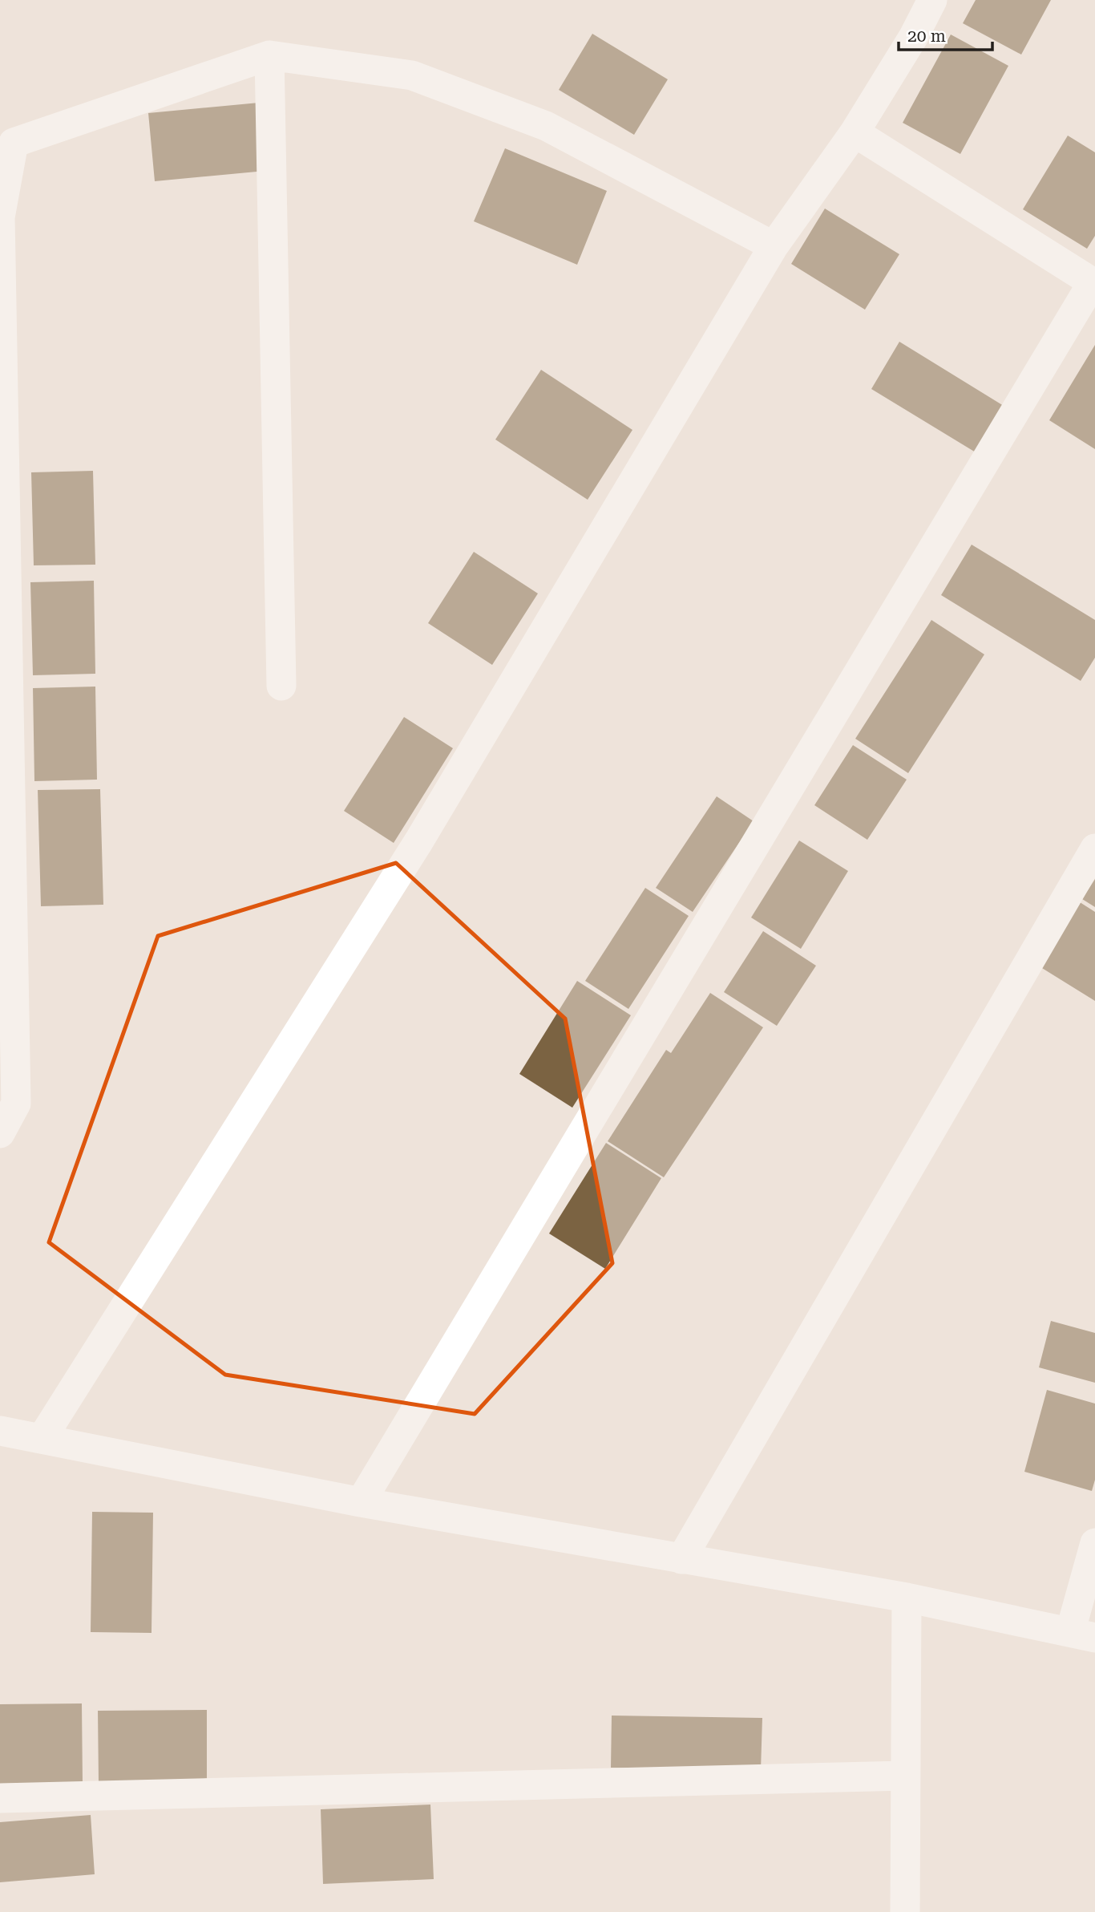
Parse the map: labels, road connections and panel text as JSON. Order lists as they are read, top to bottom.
{
  "scale_bar": "20 m"
}
